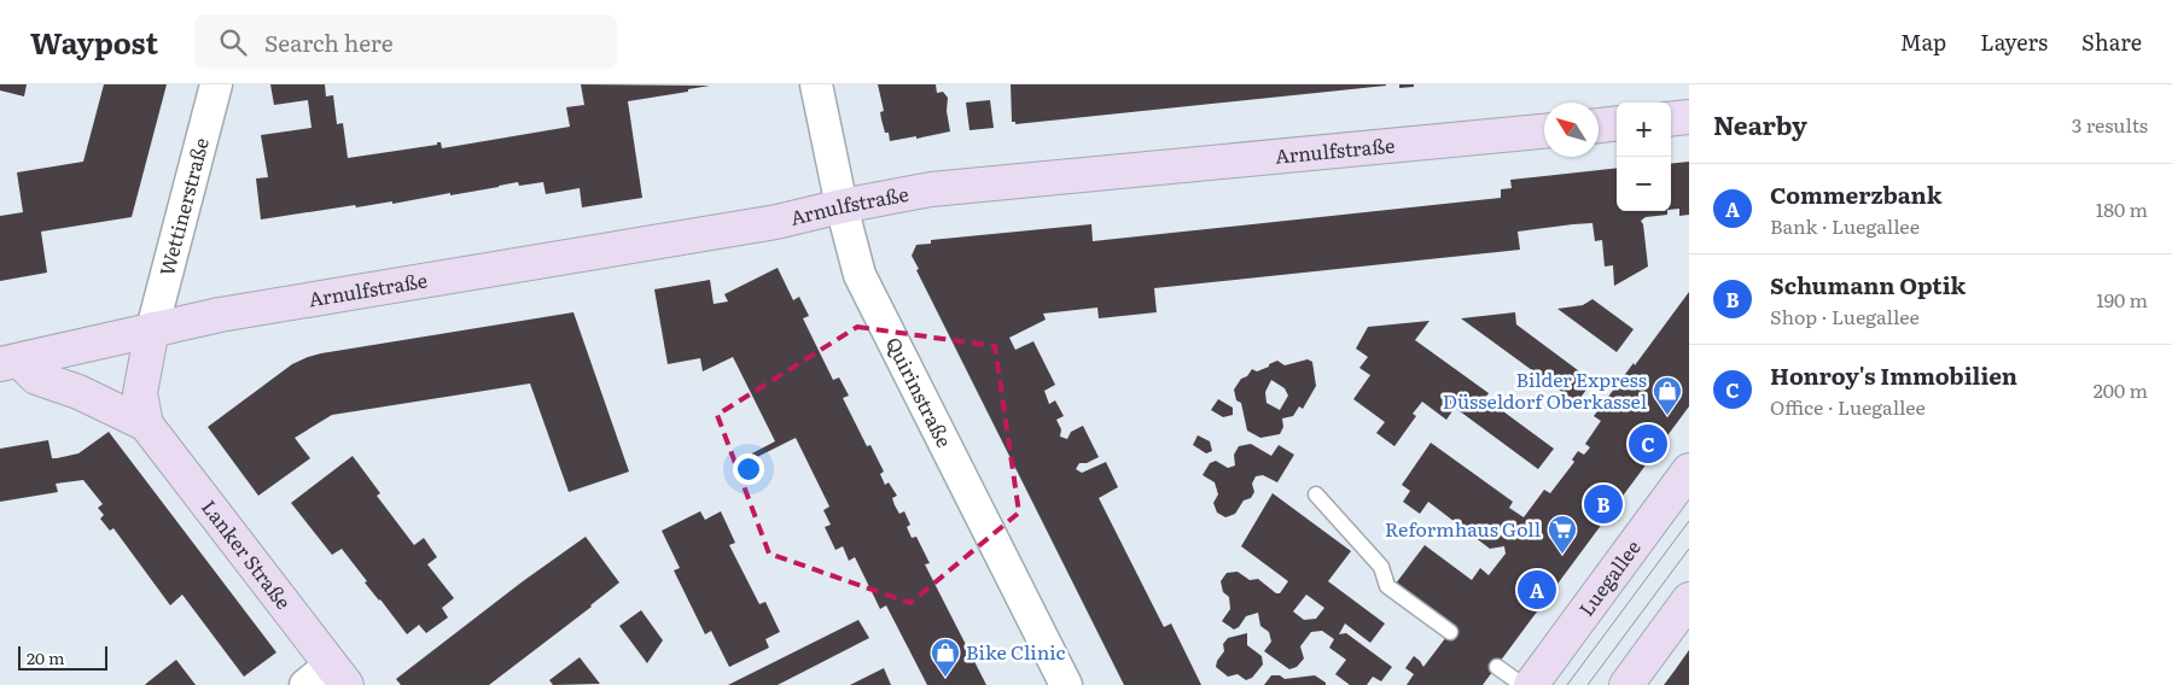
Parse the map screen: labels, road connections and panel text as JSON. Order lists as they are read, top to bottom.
{
  "streets": {
    "street": [
      "Arnulfstraße",
      "Wettinerstraße",
      "Quirinstraße",
      "Lanker Straße",
      "Luegallee"
    ]
  },
  "crossings": [
    ["Arnulfstraße", "Wettinerstraße"],
    ["Arnulfstraße", "Quirinstraße"],
    ["Arnulfstraße", "Lanker Straße"],
    ["Wettinerstraße", "Lanker Straße"]
  ],
  "places": {
    "shop": ["Bilder Express Düsseldorf Oberkassel", "Bike Clinic"],
    "supermarket": ["Reformhaus Goll"]
  },
  "scale_bar": "20 m",
  "north": "top left",
  "page": {
    "header": "Waypost",
    "search": "Search here",
    "nav": ["Map", "Layers", "Share"],
    "heading": ["Nearby", "3 results"],
    "map_buttons": ["+", "−"],
    "list": [
      {
        "mark": "A",
        "name": "Commerzbank",
        "note": "Bank · Luegallee",
        "value": "180 m"
      },
      {
        "mark": "B",
        "name": "Schumann Optik",
        "note": "Shop · Luegallee",
        "value": "190 m"
      },
      {
        "mark": "C",
        "name": "Honroy's Immobilien",
        "note": "Office · Luegallee",
        "value": "200 m"
      }
    ],
    "pins": ["C", "B", "A"],
    "scale": "20 m"
  }
}
